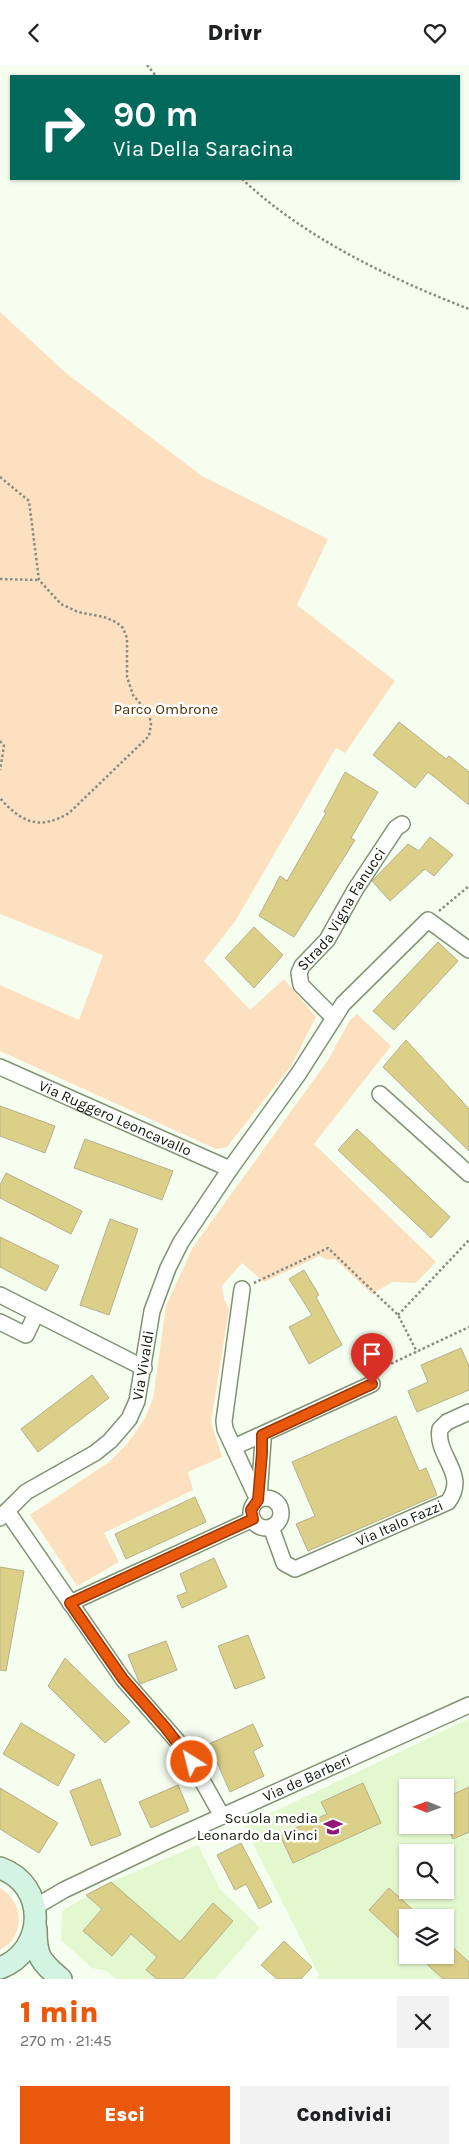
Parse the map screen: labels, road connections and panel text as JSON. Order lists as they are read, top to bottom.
{
  "streets": {
    "street": [
      "Strada Vigna Fanucci",
      "Via Ruggero Leoncavallo",
      "Via Vivaldi",
      "Via Italo Fazzi",
      "Via de Barberi"
    ]
  },
  "crossings": [
    ["Via Ruggero Leoncavallo", "Via Vivaldi"]
  ],
  "parks": ["Parco Ombrone"],
  "places": {
    "school or university": ["Scuola media Leonardo da Vinci"]
  },
  "north": "left",
  "page": {
    "header": "Drivr",
    "turn": ["90 m", "Via Della Saracina"],
    "heading": ["1 min", "270 m · 21:45"],
    "buttons": ["Esci", "Condividi"]
  }
}
